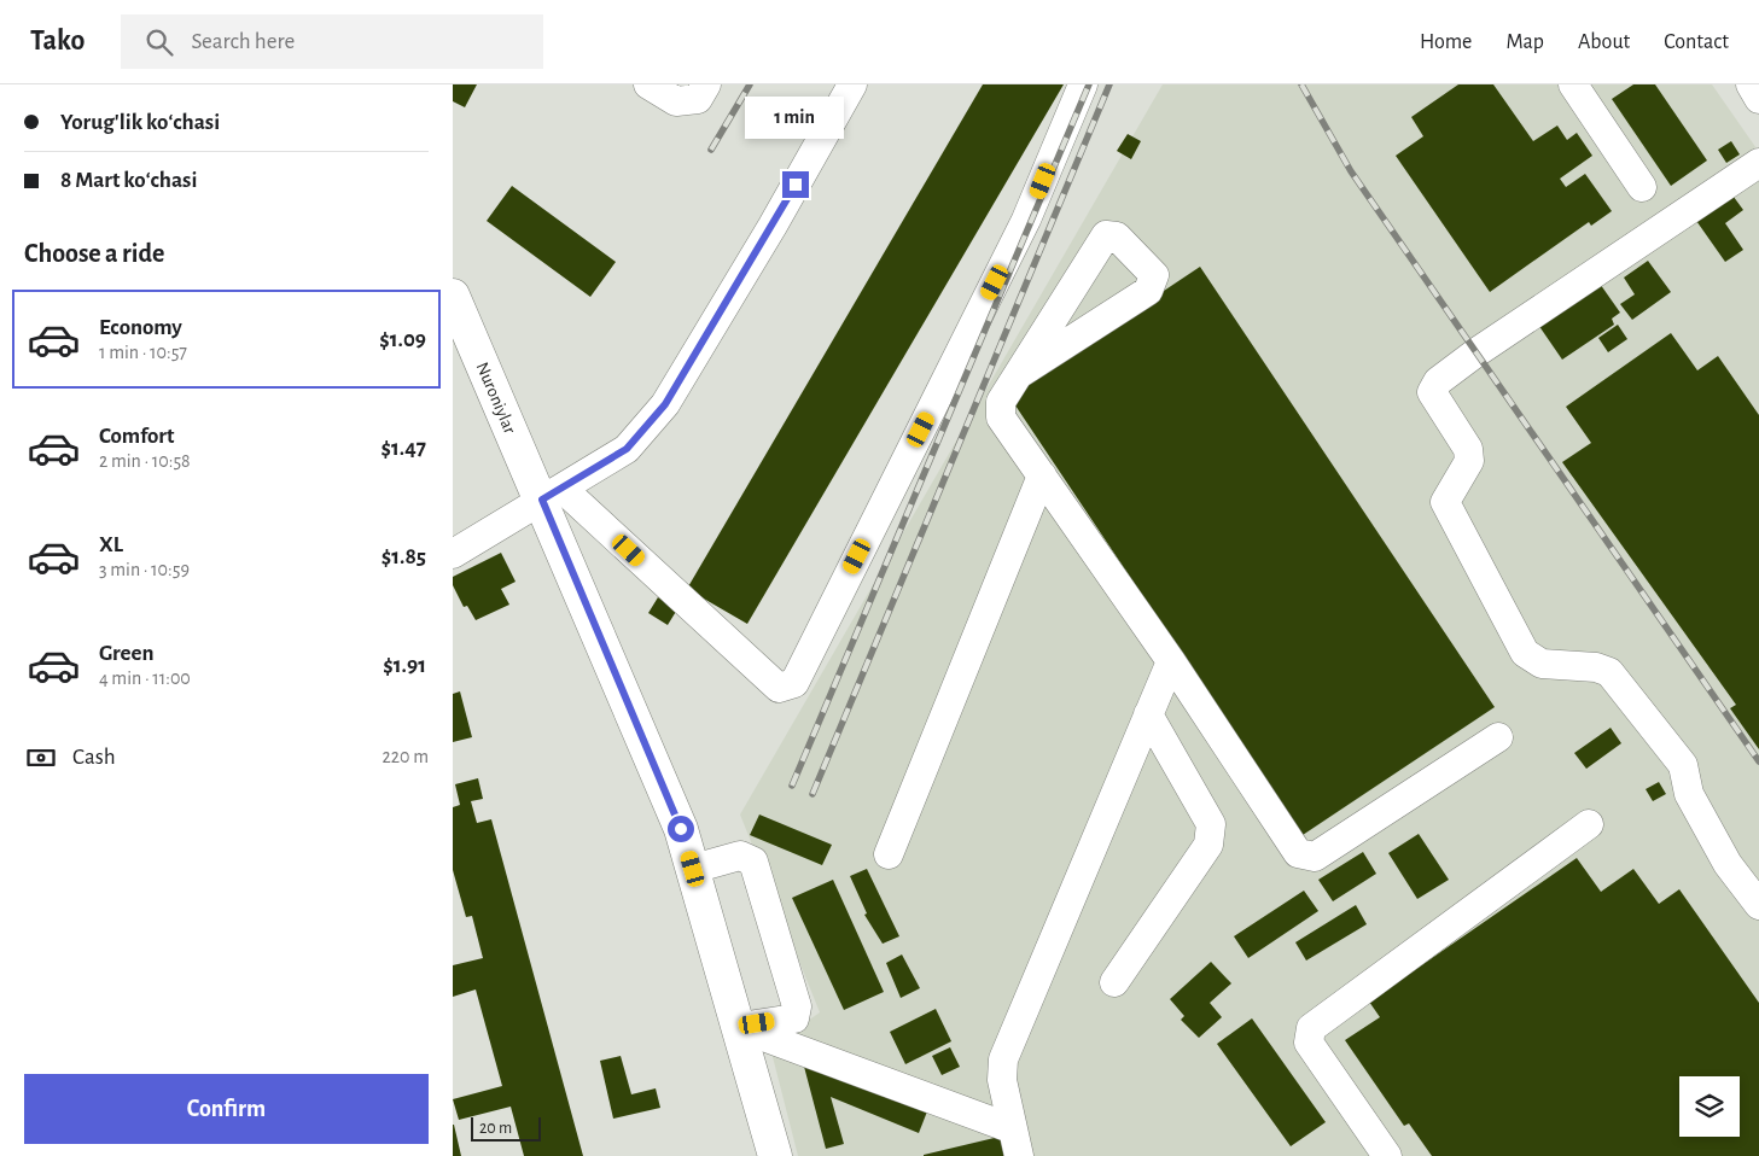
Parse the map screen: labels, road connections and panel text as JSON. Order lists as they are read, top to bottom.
{
  "streets": {
    "main road": ["Nuroniylar"]
  },
  "scale_bar": "20 m",
  "page": {
    "header": "Tako",
    "search": "Search here",
    "nav": [
      "Home",
      "Map",
      "About",
      "Contact"
    ],
    "banner": ["Yorug'lik koʻchasi", "8 Mart koʻchasi"],
    "bubble": "1 min",
    "heading": "Choose a ride",
    "list": [
      {
        "name": "Economy",
        "note": "1 min · 10:57",
        "value": "$1.09"
      },
      {
        "name": "Comfort",
        "note": "2 min · 10:58",
        "value": "$1.47"
      },
      {
        "name": "XL",
        "note": "3 min · 10:59",
        "value": "$1.85"
      },
      {
        "name": "Green",
        "note": "4 min · 11:00",
        "value": "$1.91"
      }
    ],
    "pay": ["Cash", "220 m"],
    "buttons": "Confirm",
    "scale": "20 m"
  }
}
